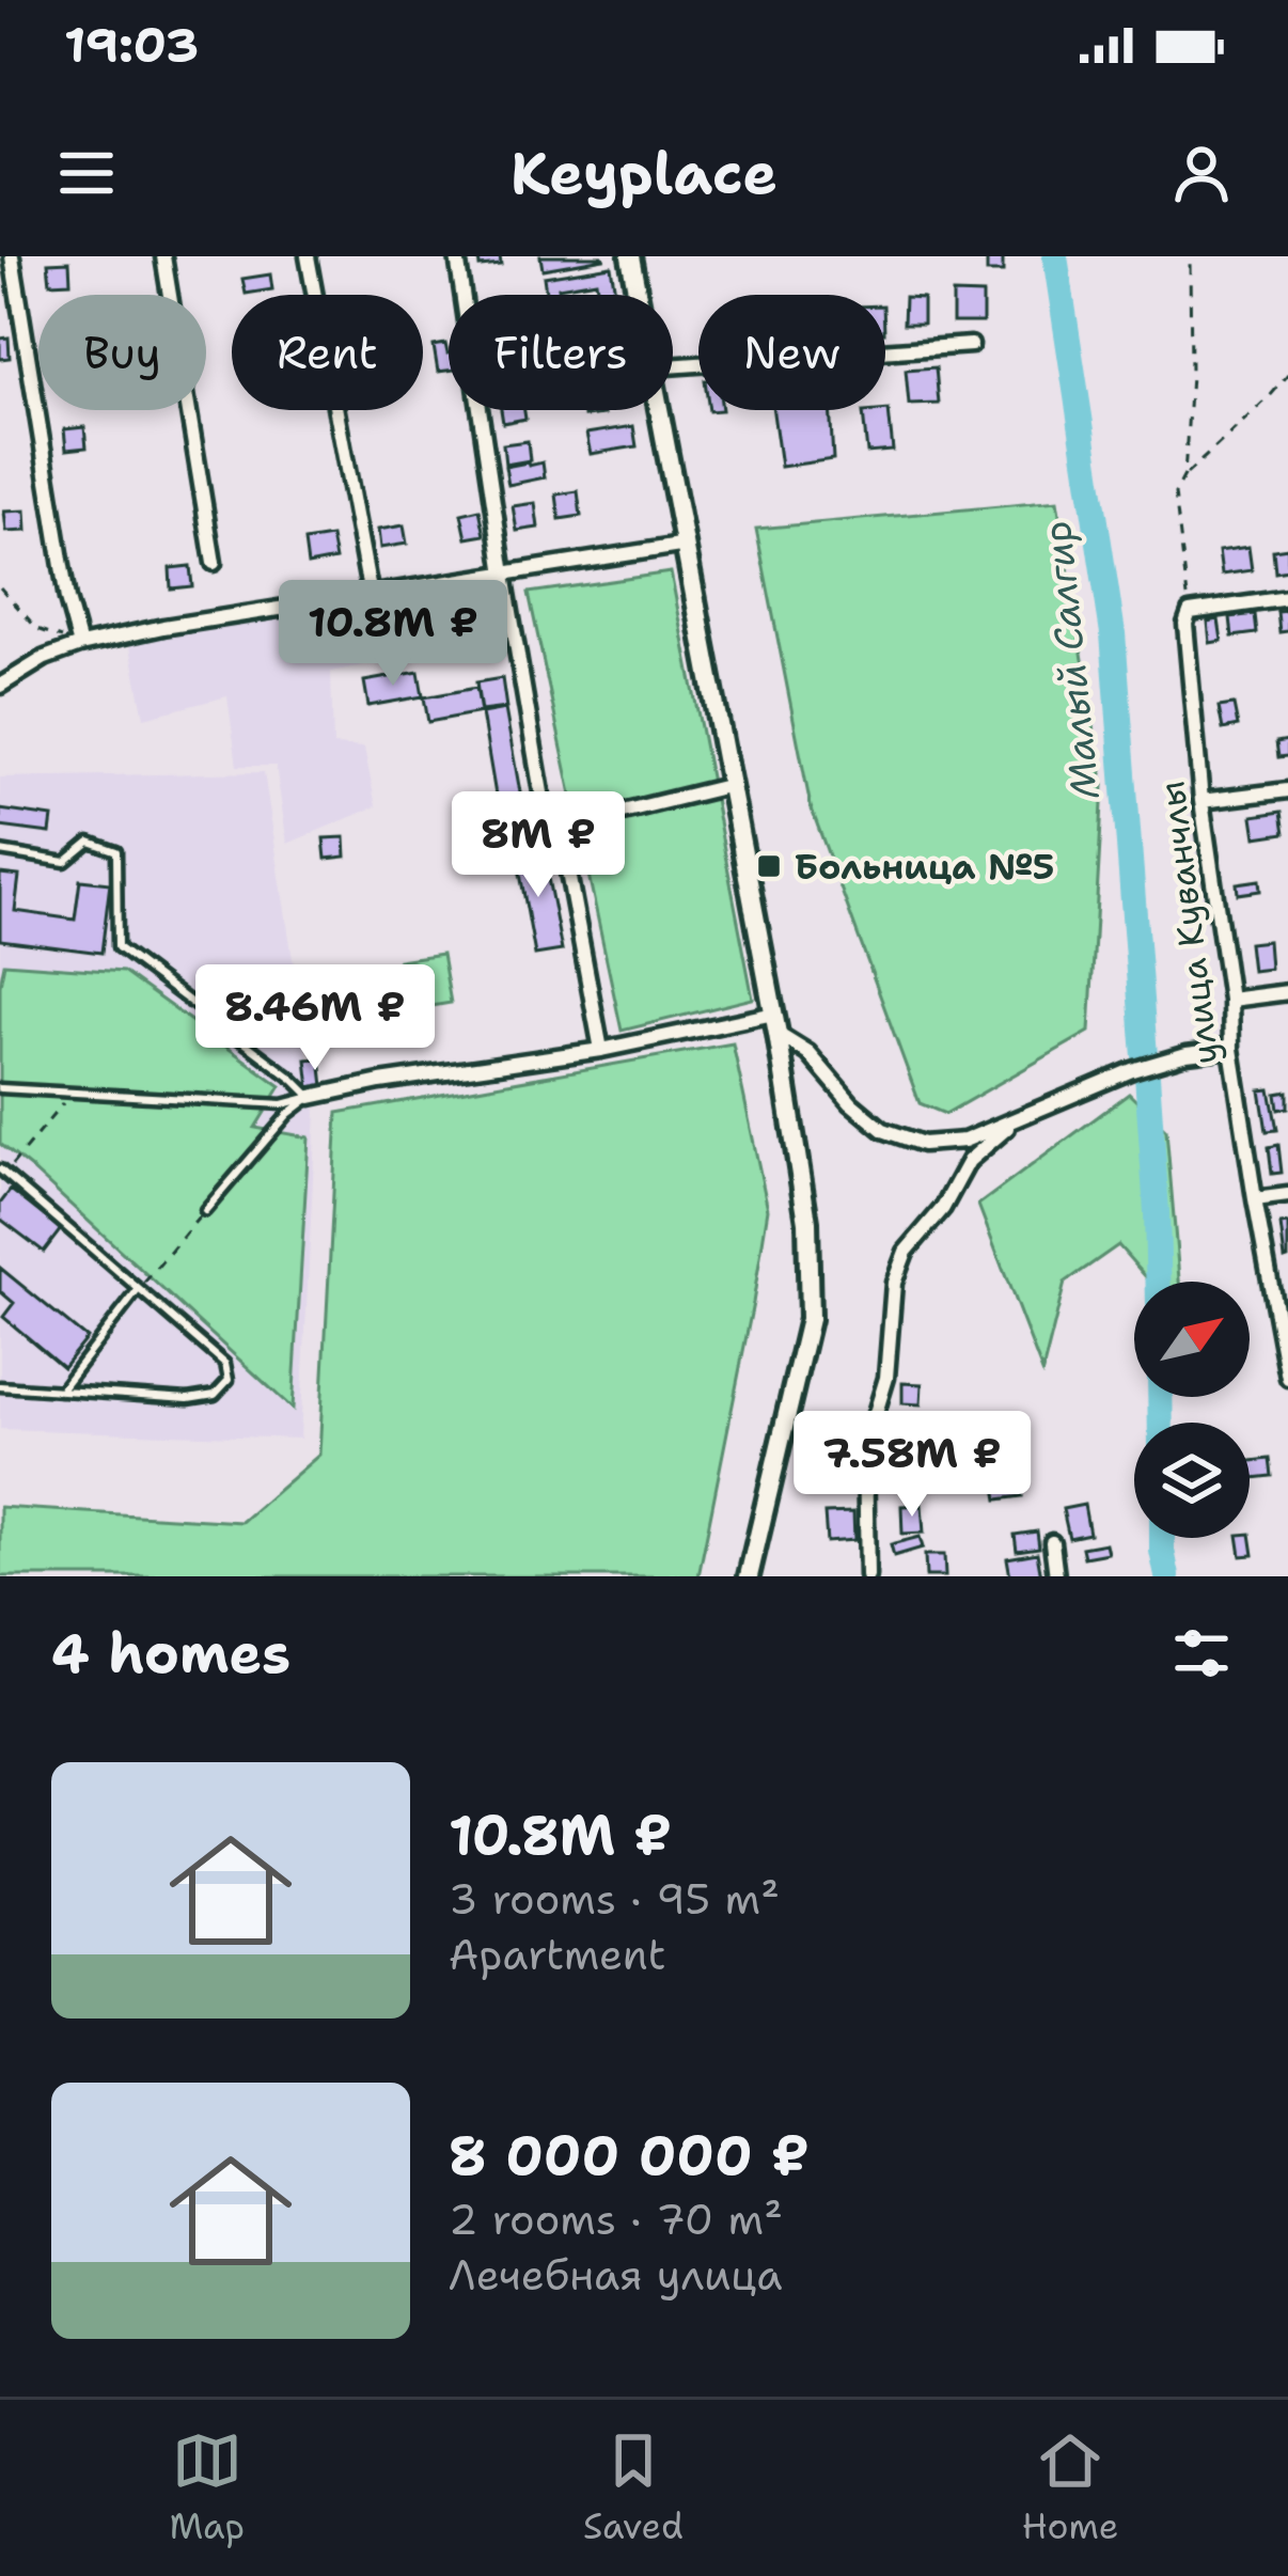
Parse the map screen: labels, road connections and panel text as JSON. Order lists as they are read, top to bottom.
{
  "streets": {
    "street": ["улица Куванчлы"]
  },
  "water": ["Малый Салгир"],
  "places": {
    "transit": ["Больница №5"]
  },
  "north": "top right",
  "page": {
    "status": "19:03",
    "header": "Keyplace",
    "chip": [
      "Buy",
      "Rent",
      "Filters",
      "New"
    ],
    "price": [
      "10.8M ₽",
      "8M ₽",
      "8.46M ₽",
      "7.58M ₽"
    ],
    "heading": "4 homes",
    "list": [
      {
        "name": "10.8M ₽",
        "note": "3 rooms · 95 m² · Apartment"
      },
      {
        "name": "8 000 000 ₽",
        "note": "2 rooms · 70 m² · Лечебная улица"
      }
    ],
    "tabs": ["Map", "Saved", "Home"]
  }
}
